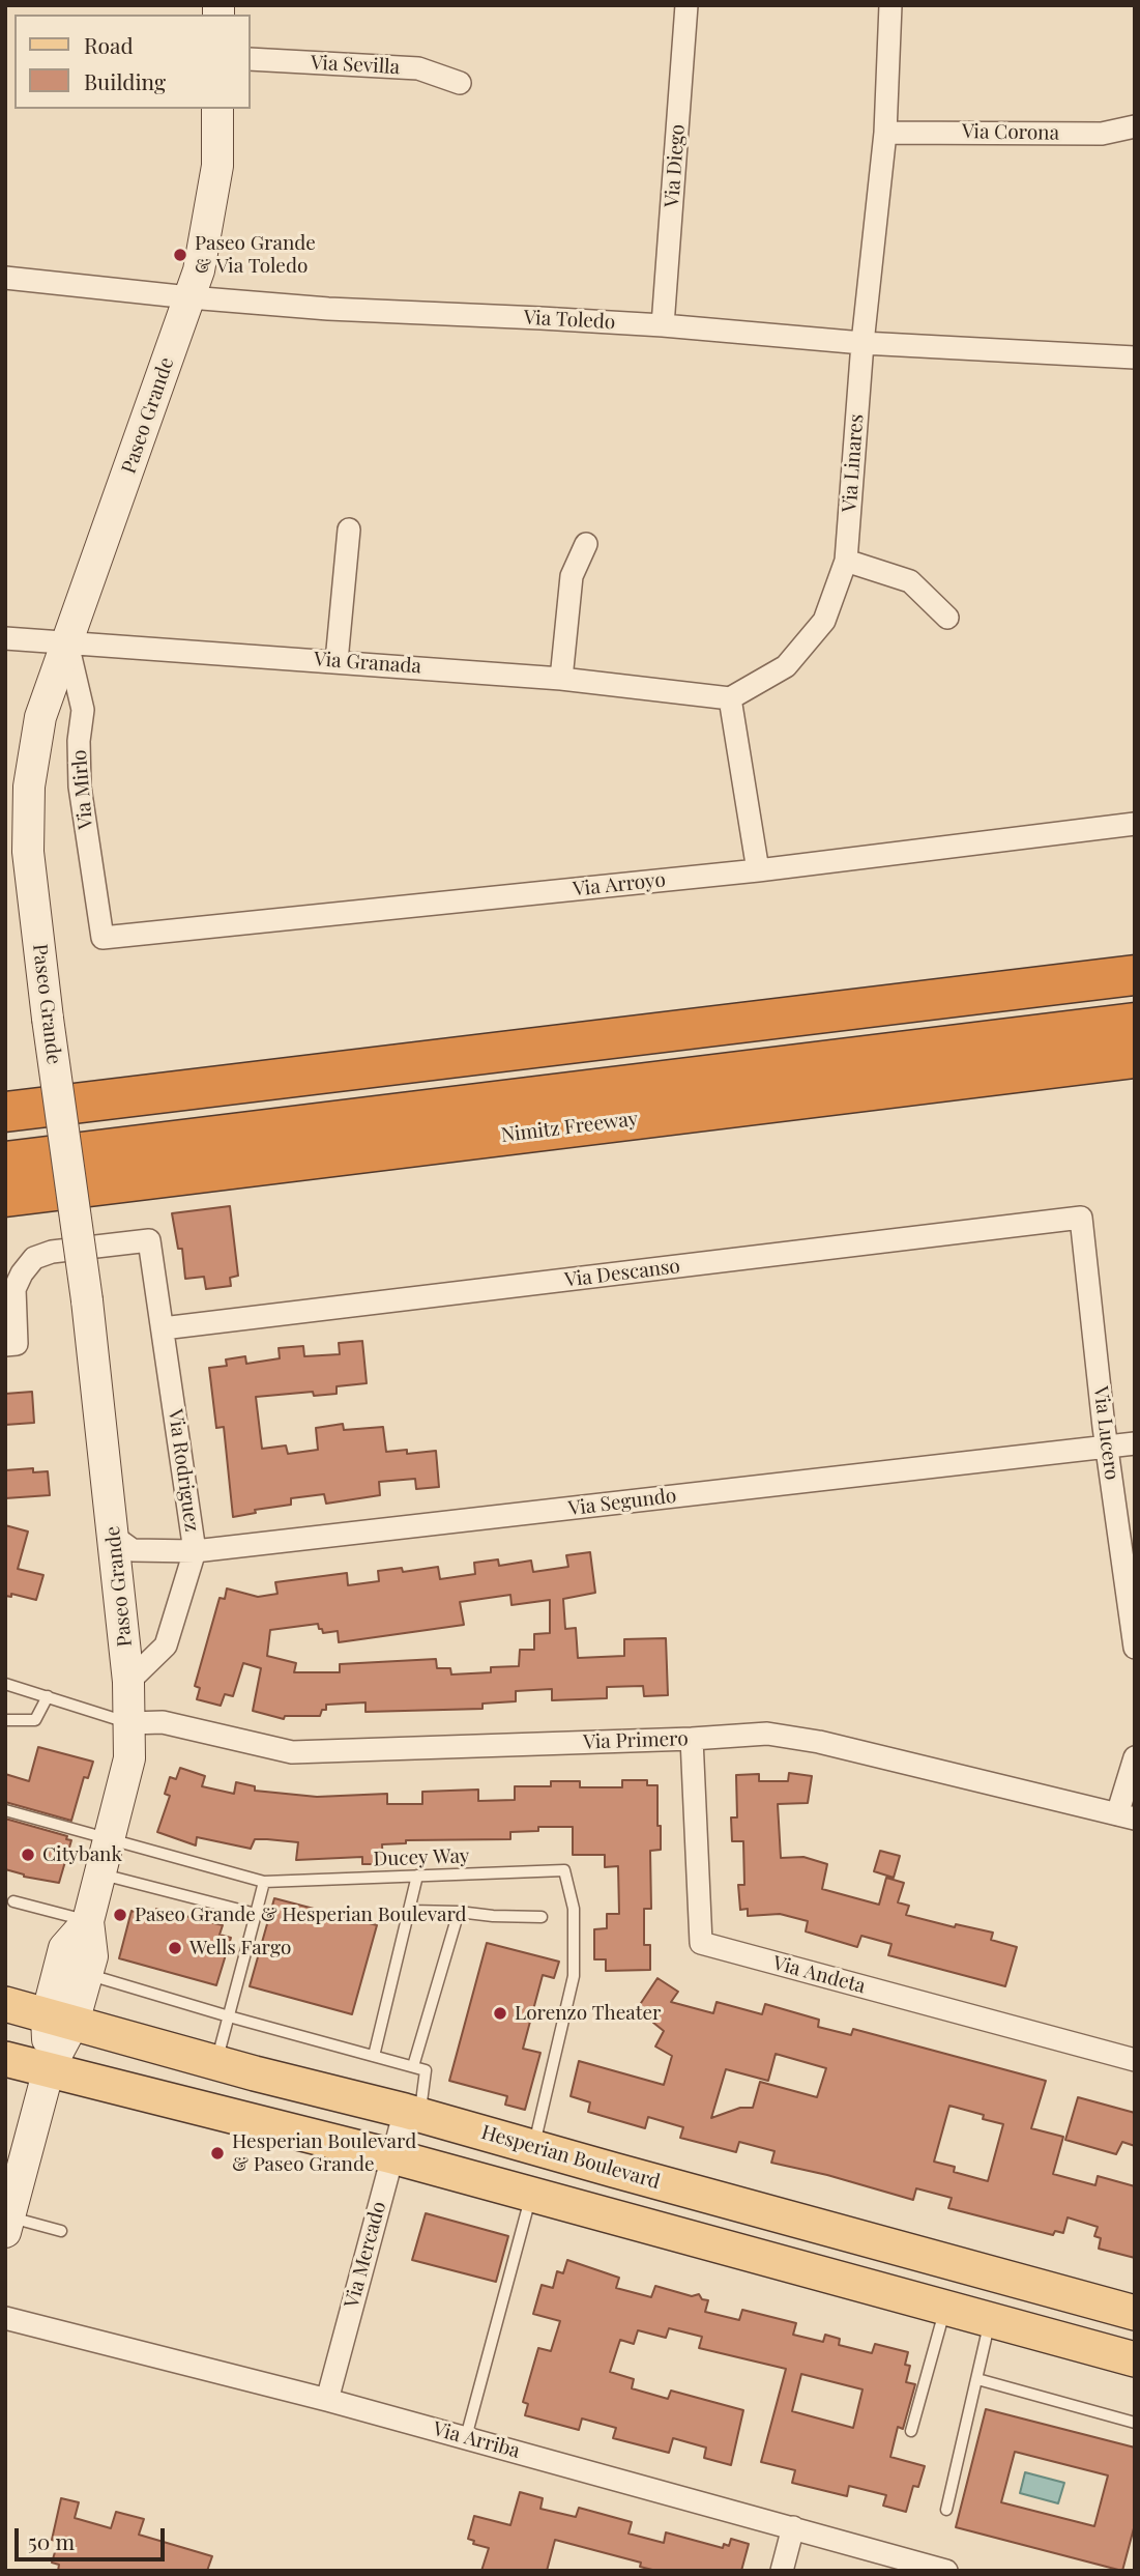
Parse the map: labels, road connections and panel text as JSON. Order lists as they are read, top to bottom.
{
  "streets": {
    "highway": ["Nimitz Freeway"],
    "main road": ["Hesperian Boulevard"],
    "street": [
      "Via Sevilla",
      "Via Corona",
      "Via Diego",
      "Via Toledo",
      "Paseo Grande",
      "Via Linares",
      "Via Granada",
      "Via Mirlo",
      "Via Arroyo",
      "Via Descanso",
      "Via Lucero",
      "Via Rodriguez",
      "Via Segundo",
      "Via Primero",
      "Via Andeta",
      "Via Mercado",
      "Via Arriba"
    ],
    "lane": ["Ducey Way"]
  },
  "crossings": [
    ["Via Corona", "Via Linares"],
    ["Via Diego", "Via Toledo"],
    ["Via Toledo", "Paseo Grande"],
    ["Via Toledo", "Via Linares"],
    ["Paseo Grande", "Via Granada"],
    ["Paseo Grande", "Via Mirlo"],
    ["Paseo Grande", "Via Rodriguez"],
    ["Paseo Grande", "Via Segundo"],
    ["Paseo Grande", "Via Primero"],
    ["Paseo Grande", "Ducey Way"],
    ["Paseo Grande", "Hesperian Boulevard"],
    ["Via Linares", "Via Granada"],
    ["Via Granada", "Via Mirlo"],
    ["Via Mirlo", "Via Arroyo"],
    ["Via Descanso", "Via Lucero"],
    ["Via Descanso", "Via Rodriguez"],
    ["Via Lucero", "Via Segundo"],
    ["Via Rodriguez", "Via Segundo"],
    ["Via Primero", "Via Andeta"],
    ["Ducey Way", "Hesperian Boulevard"],
    ["Hesperian Boulevard", "Via Mercado"],
    ["Via Mercado", "Via Arriba"]
  ],
  "places": [
    "Paseo Grande & Via Toledo",
    "Citybank",
    "Paseo Grande & Hesperian Boulevard",
    "Wells Fargo",
    "Lorenzo Theater",
    "Hesperian Boulevard & Paseo Grande"
  ],
  "legend": ["Road", "Building"],
  "scale_bar": "50 m"
}
